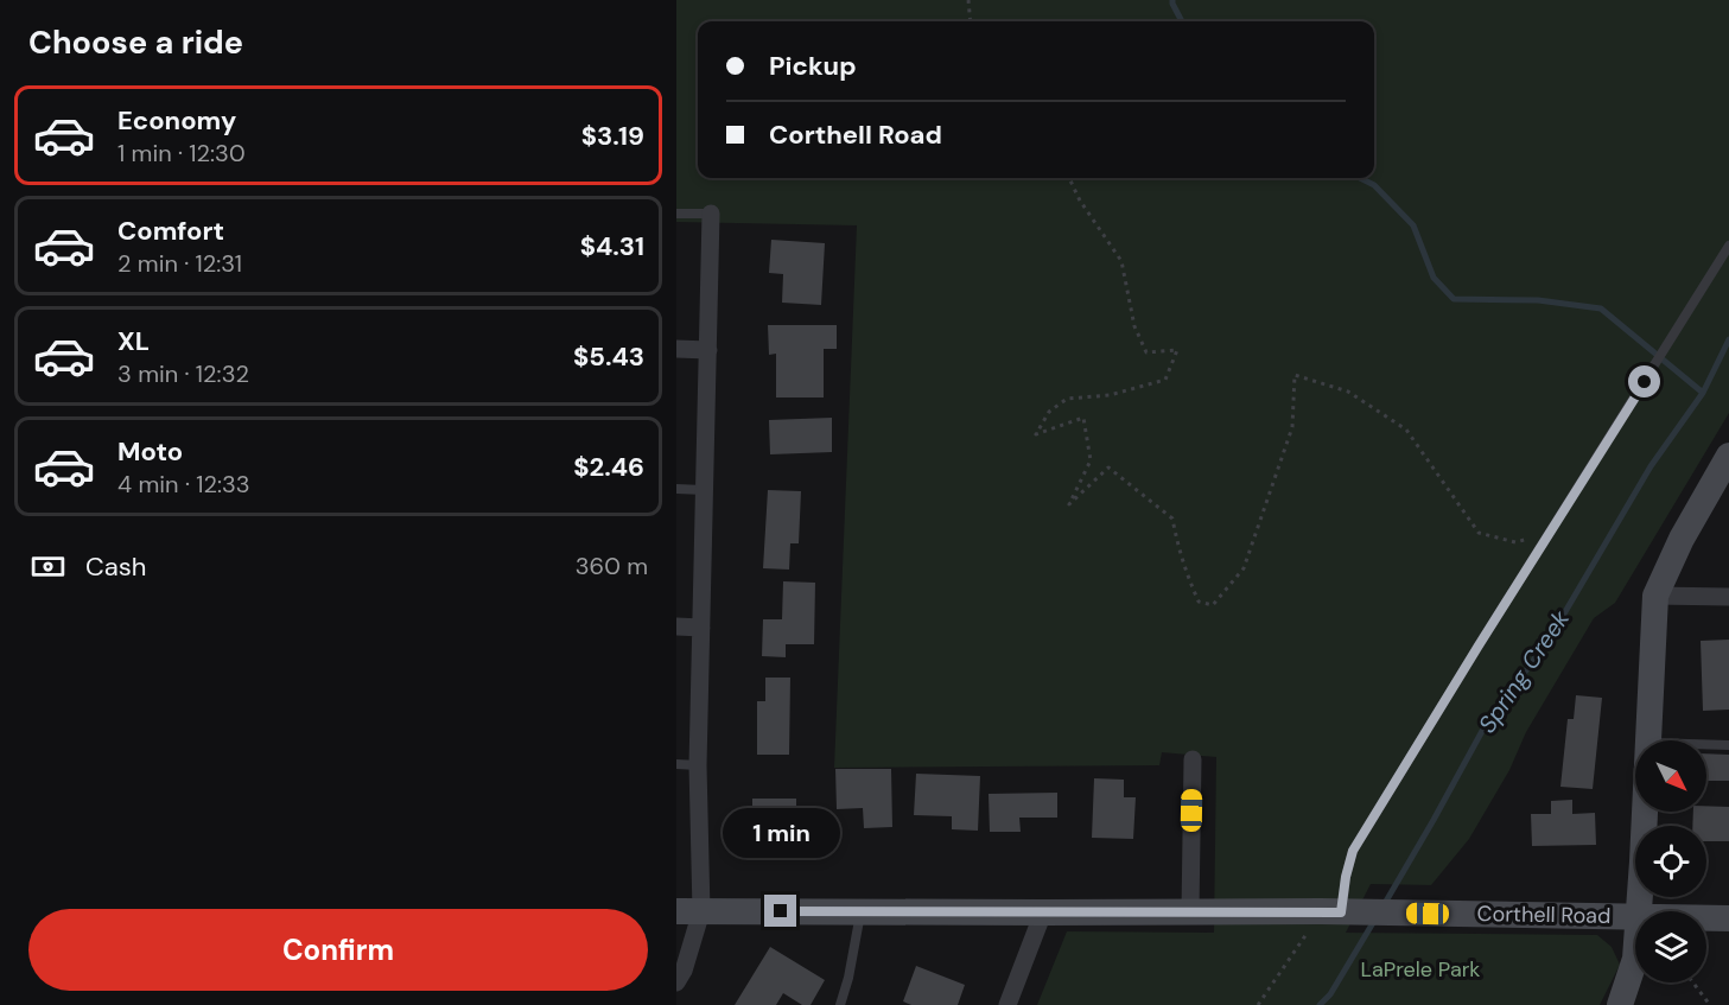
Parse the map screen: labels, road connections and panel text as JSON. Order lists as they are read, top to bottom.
{
  "streets": {
    "street": ["Corthell Road"]
  },
  "water": ["Spring Creek"],
  "parks": ["LaPrele Park"],
  "north": "bottom right",
  "page": {
    "heading": "Choose a ride",
    "banner": ["Pickup", "Corthell Road"],
    "list": [
      {
        "name": "Economy",
        "note": "1 min · 12:30",
        "value": "$3.19"
      },
      {
        "name": "Comfort",
        "note": "2 min · 12:31",
        "value": "$4.31"
      },
      {
        "name": "XL",
        "note": "3 min · 12:32",
        "value": "$5.43"
      },
      {
        "name": "Moto",
        "note": "4 min · 12:33",
        "value": "$2.46"
      }
    ],
    "pay": ["Cash", "360 m"],
    "bubble": "1 min",
    "buttons": "Confirm"
  }
}
